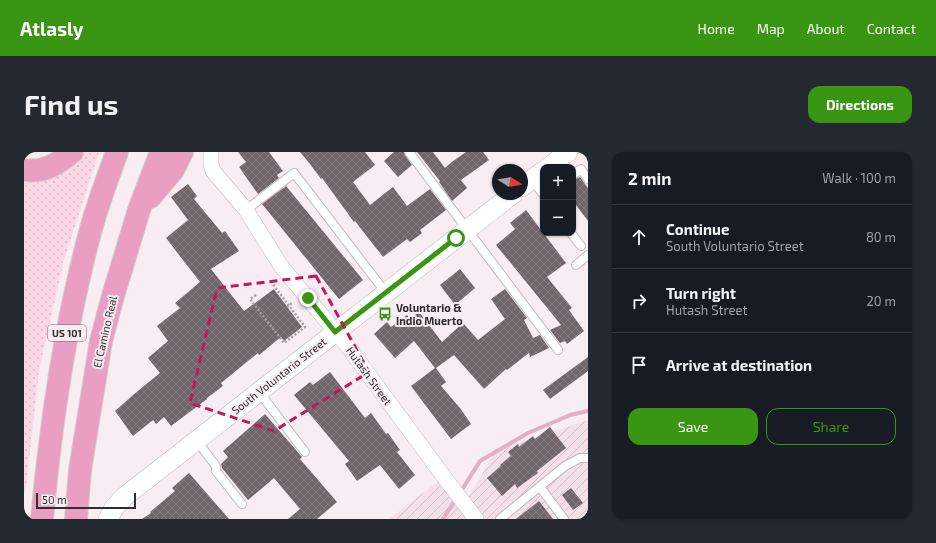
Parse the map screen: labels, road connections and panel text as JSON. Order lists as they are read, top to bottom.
{
  "streets": {
    "highway": ["El Camino Real", "US 101"],
    "street": ["South Voluntario Street", "Hutash Street"]
  },
  "crossings": [
    ["South Voluntario Street", "Hutash Street"]
  ],
  "places": {
    "bus stop": ["Voluntario & Indio Muerto"]
  },
  "scale_bar": "50 m",
  "north": "right",
  "page": {
    "header": "Atlasly",
    "nav": [
      "Home",
      "Map",
      "About",
      "Contact"
    ],
    "buttons": [
      "Directions",
      ["Save", "Share"]
    ],
    "title": "Find us",
    "heading": ["2 min", "Walk · 100 m"],
    "map_buttons": ["+", "−"],
    "list": [
      ["Continue", "South Voluntario Street", "80 m"],
      ["Turn right", "Hutash Street", "20 m"],
      "Arrive at destination"
    ],
    "scale": "50 m"
  }
}
